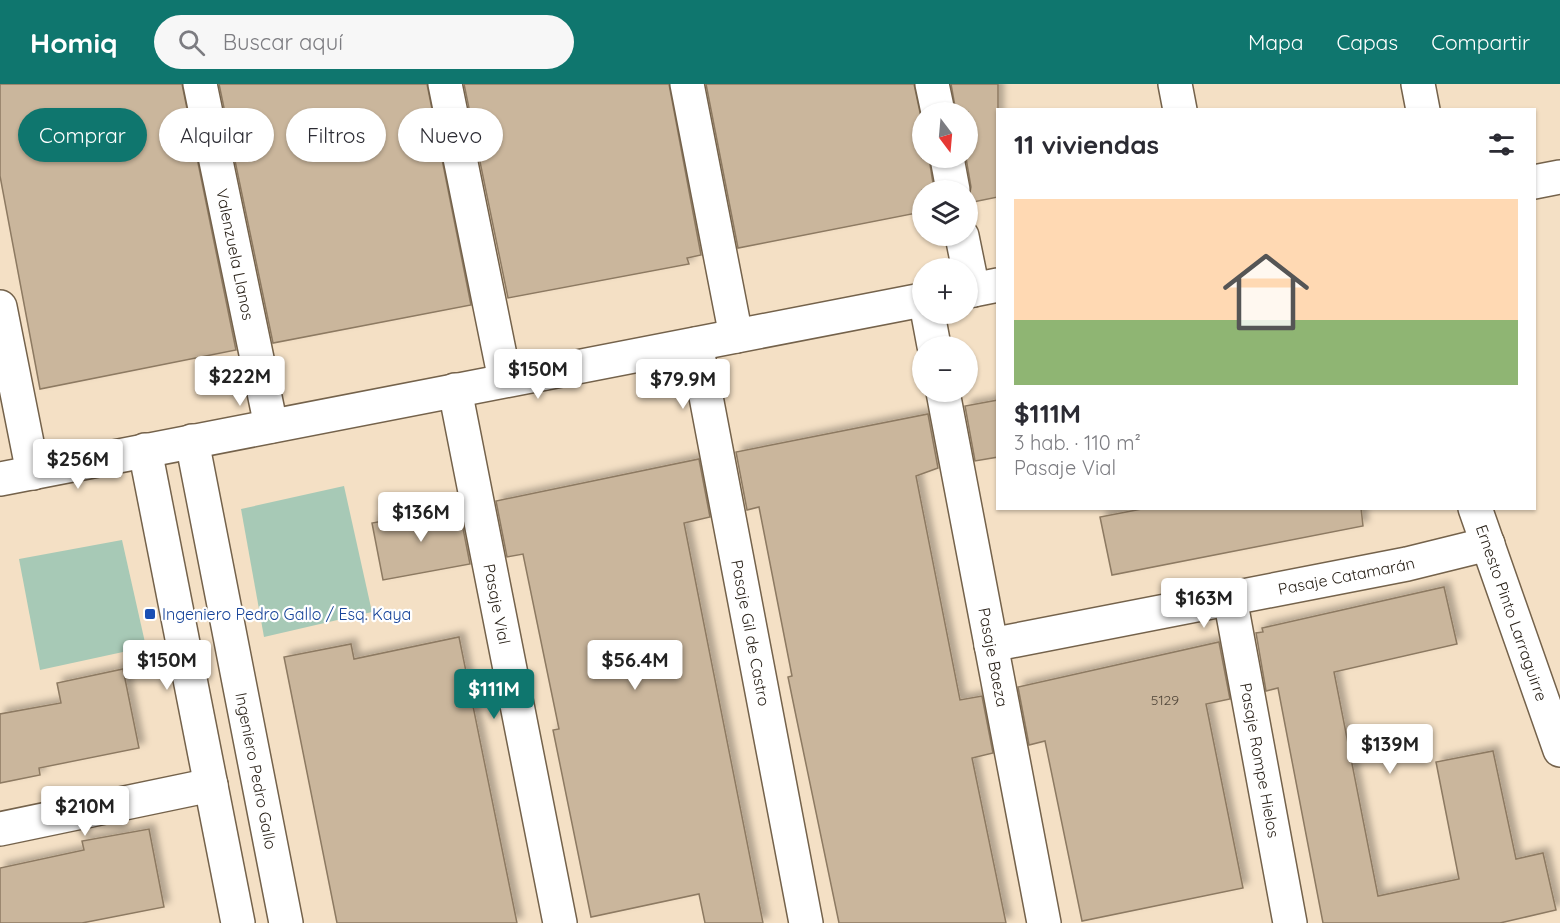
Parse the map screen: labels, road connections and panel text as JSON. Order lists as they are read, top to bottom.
{
  "streets": {
    "street": [
      "Valenzuela Llanos",
      "Pasaje Catamarán",
      "Pasaje Vial",
      "Ernesto Pinto Larraguirre",
      "Pasaje Gil de Castro",
      "Pasaje Baeza",
      "Pasaje Rompe Hielos",
      "Ingeniero Pedro Gallo"
    ]
  },
  "crossings": [
    ["Pasaje Catamarán", "Ernesto Pinto Larraguirre"],
    ["Pasaje Catamarán", "Pasaje Baeza"],
    ["Pasaje Catamarán", "Pasaje Rompe Hielos"]
  ],
  "places": {
    "transit": ["Ingeniero Pedro Gallo / Esq. Kaya"]
  },
  "house_numbers": ["5129"],
  "north": "bottom",
  "page": {
    "header": "Homiq",
    "search": "Buscar aquí",
    "nav": ["Mapa", "Capas", "Compartir"],
    "map_buttons": ["+", "−"],
    "chip": [
      "Comprar",
      "Alquilar",
      "Filtros",
      "Nuevo"
    ],
    "heading": "11 viviendas",
    "list": [
      {
        "name": "$111M",
        "note": "3 hab. · 110 m² · Pasaje Vial"
      }
    ],
    "price": [
      "$150M",
      "$222M",
      "$79.9M",
      "$256M",
      "$136M",
      "$163M",
      "$150M",
      "$56.4M",
      "$111M",
      "$139M",
      "$210M"
    ]
  }
}
